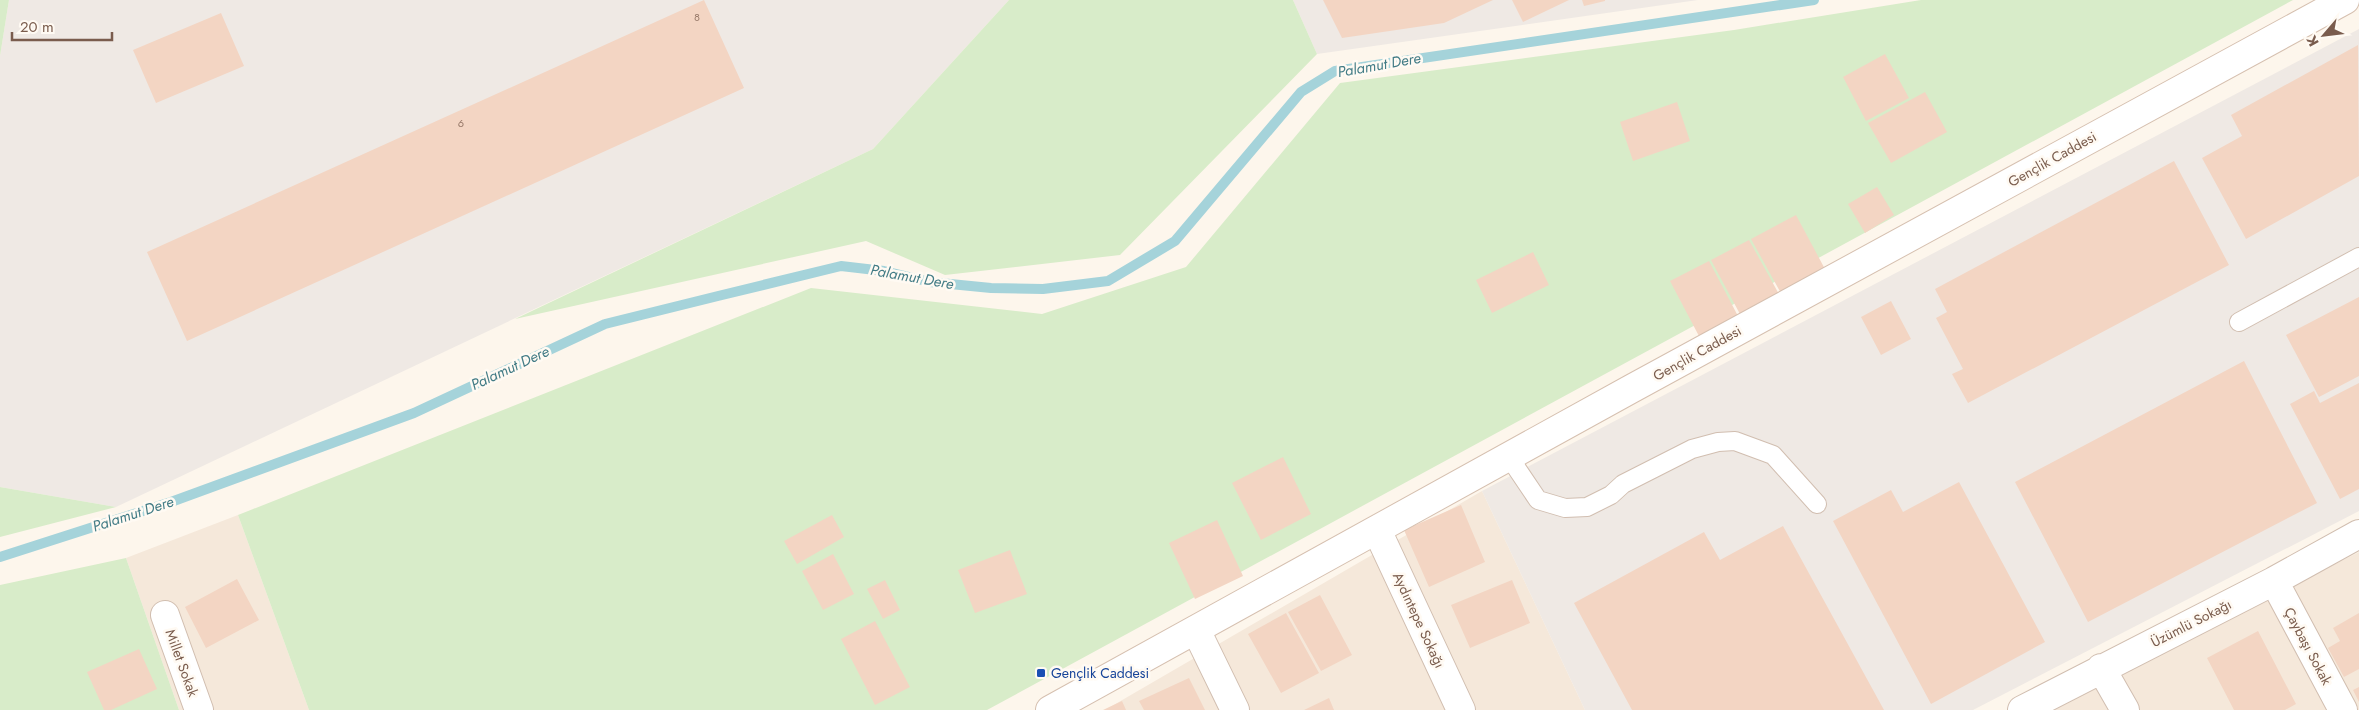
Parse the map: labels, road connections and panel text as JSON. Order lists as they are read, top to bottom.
{
  "streets": {
    "main road": [
      "Gençlik Caddesi",
      "Aydıntepe Sokağı",
      "Üzümlü Sokağı",
      "Çaybaşı Sokak",
      "Millet Sokak"
    ]
  },
  "crossings": [
    ["Gençlik Caddesi", "Aydıntepe Sokağı"],
    ["Üzümlü Sokağı", "Çaybaşı Sokak"]
  ],
  "water": ["Palamut Dere"],
  "places": {
    "transit": ["Gençlik Caddesi"]
  },
  "house_numbers": ["8", "6"],
  "scale_bar": "20 m",
  "north": "bottom left"
}
